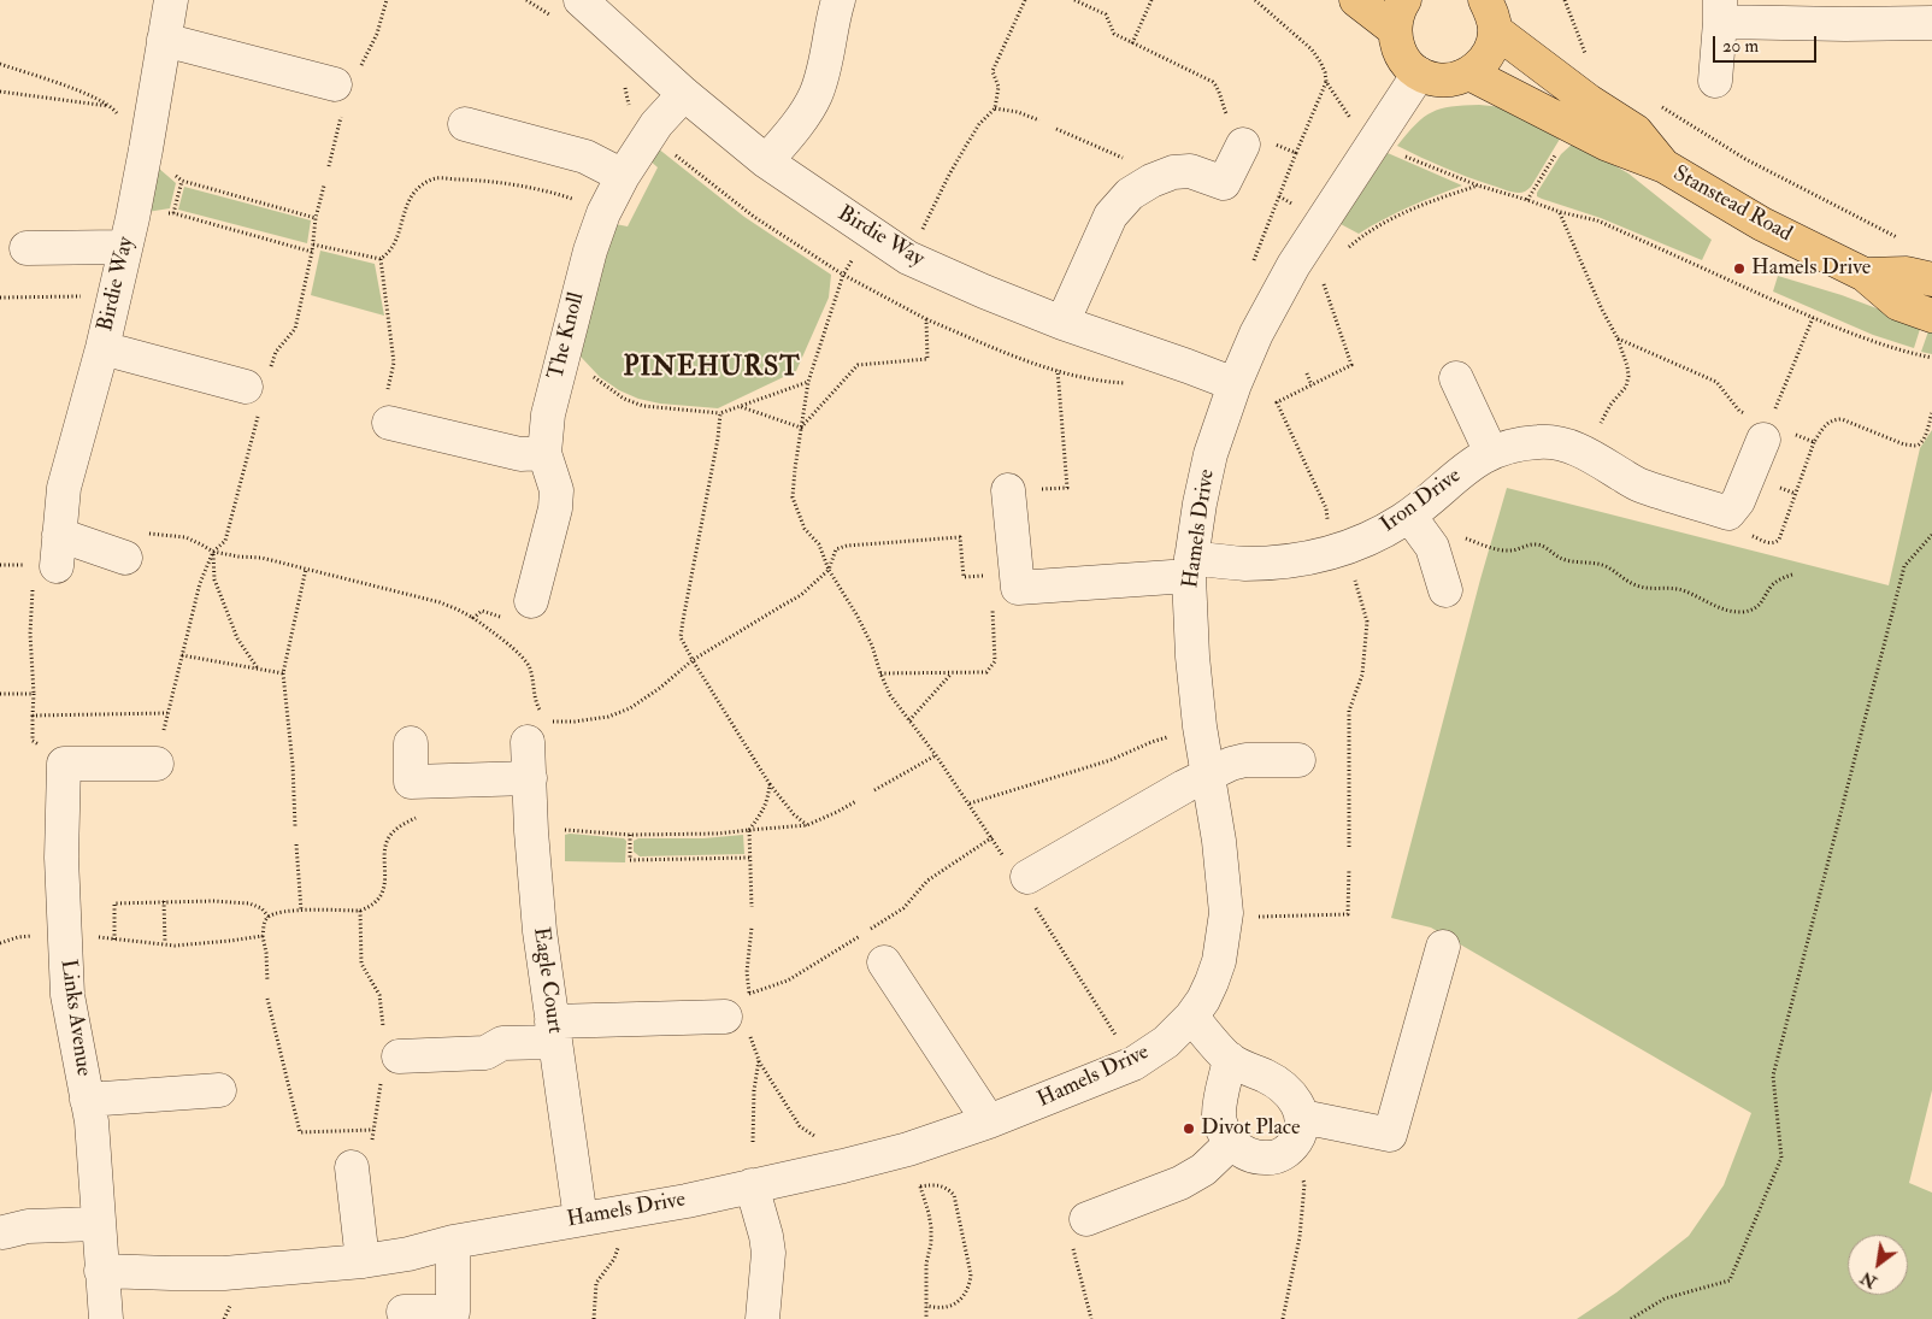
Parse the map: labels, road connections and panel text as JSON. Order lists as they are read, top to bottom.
{
  "streets": {
    "main road": ["Stanstead Road"],
    "street": [
      "Birdie Way",
      "The Knoll",
      "Iron Drive",
      "Hamels Drive",
      "Eagle Court",
      "Links Avenue"
    ]
  },
  "crossings": [
    ["Birdie Way", "The Knoll"],
    ["Birdie Way", "Hamels Drive"],
    ["Iron Drive", "Hamels Drive"],
    ["Hamels Drive", "Eagle Court"],
    ["Hamels Drive", "Links Avenue"]
  ],
  "districts": ["PINEHURST"],
  "places": ["Hamels Drive", "Divot Place"],
  "scale_bar": "20 m",
  "north": "bottom left"
}
